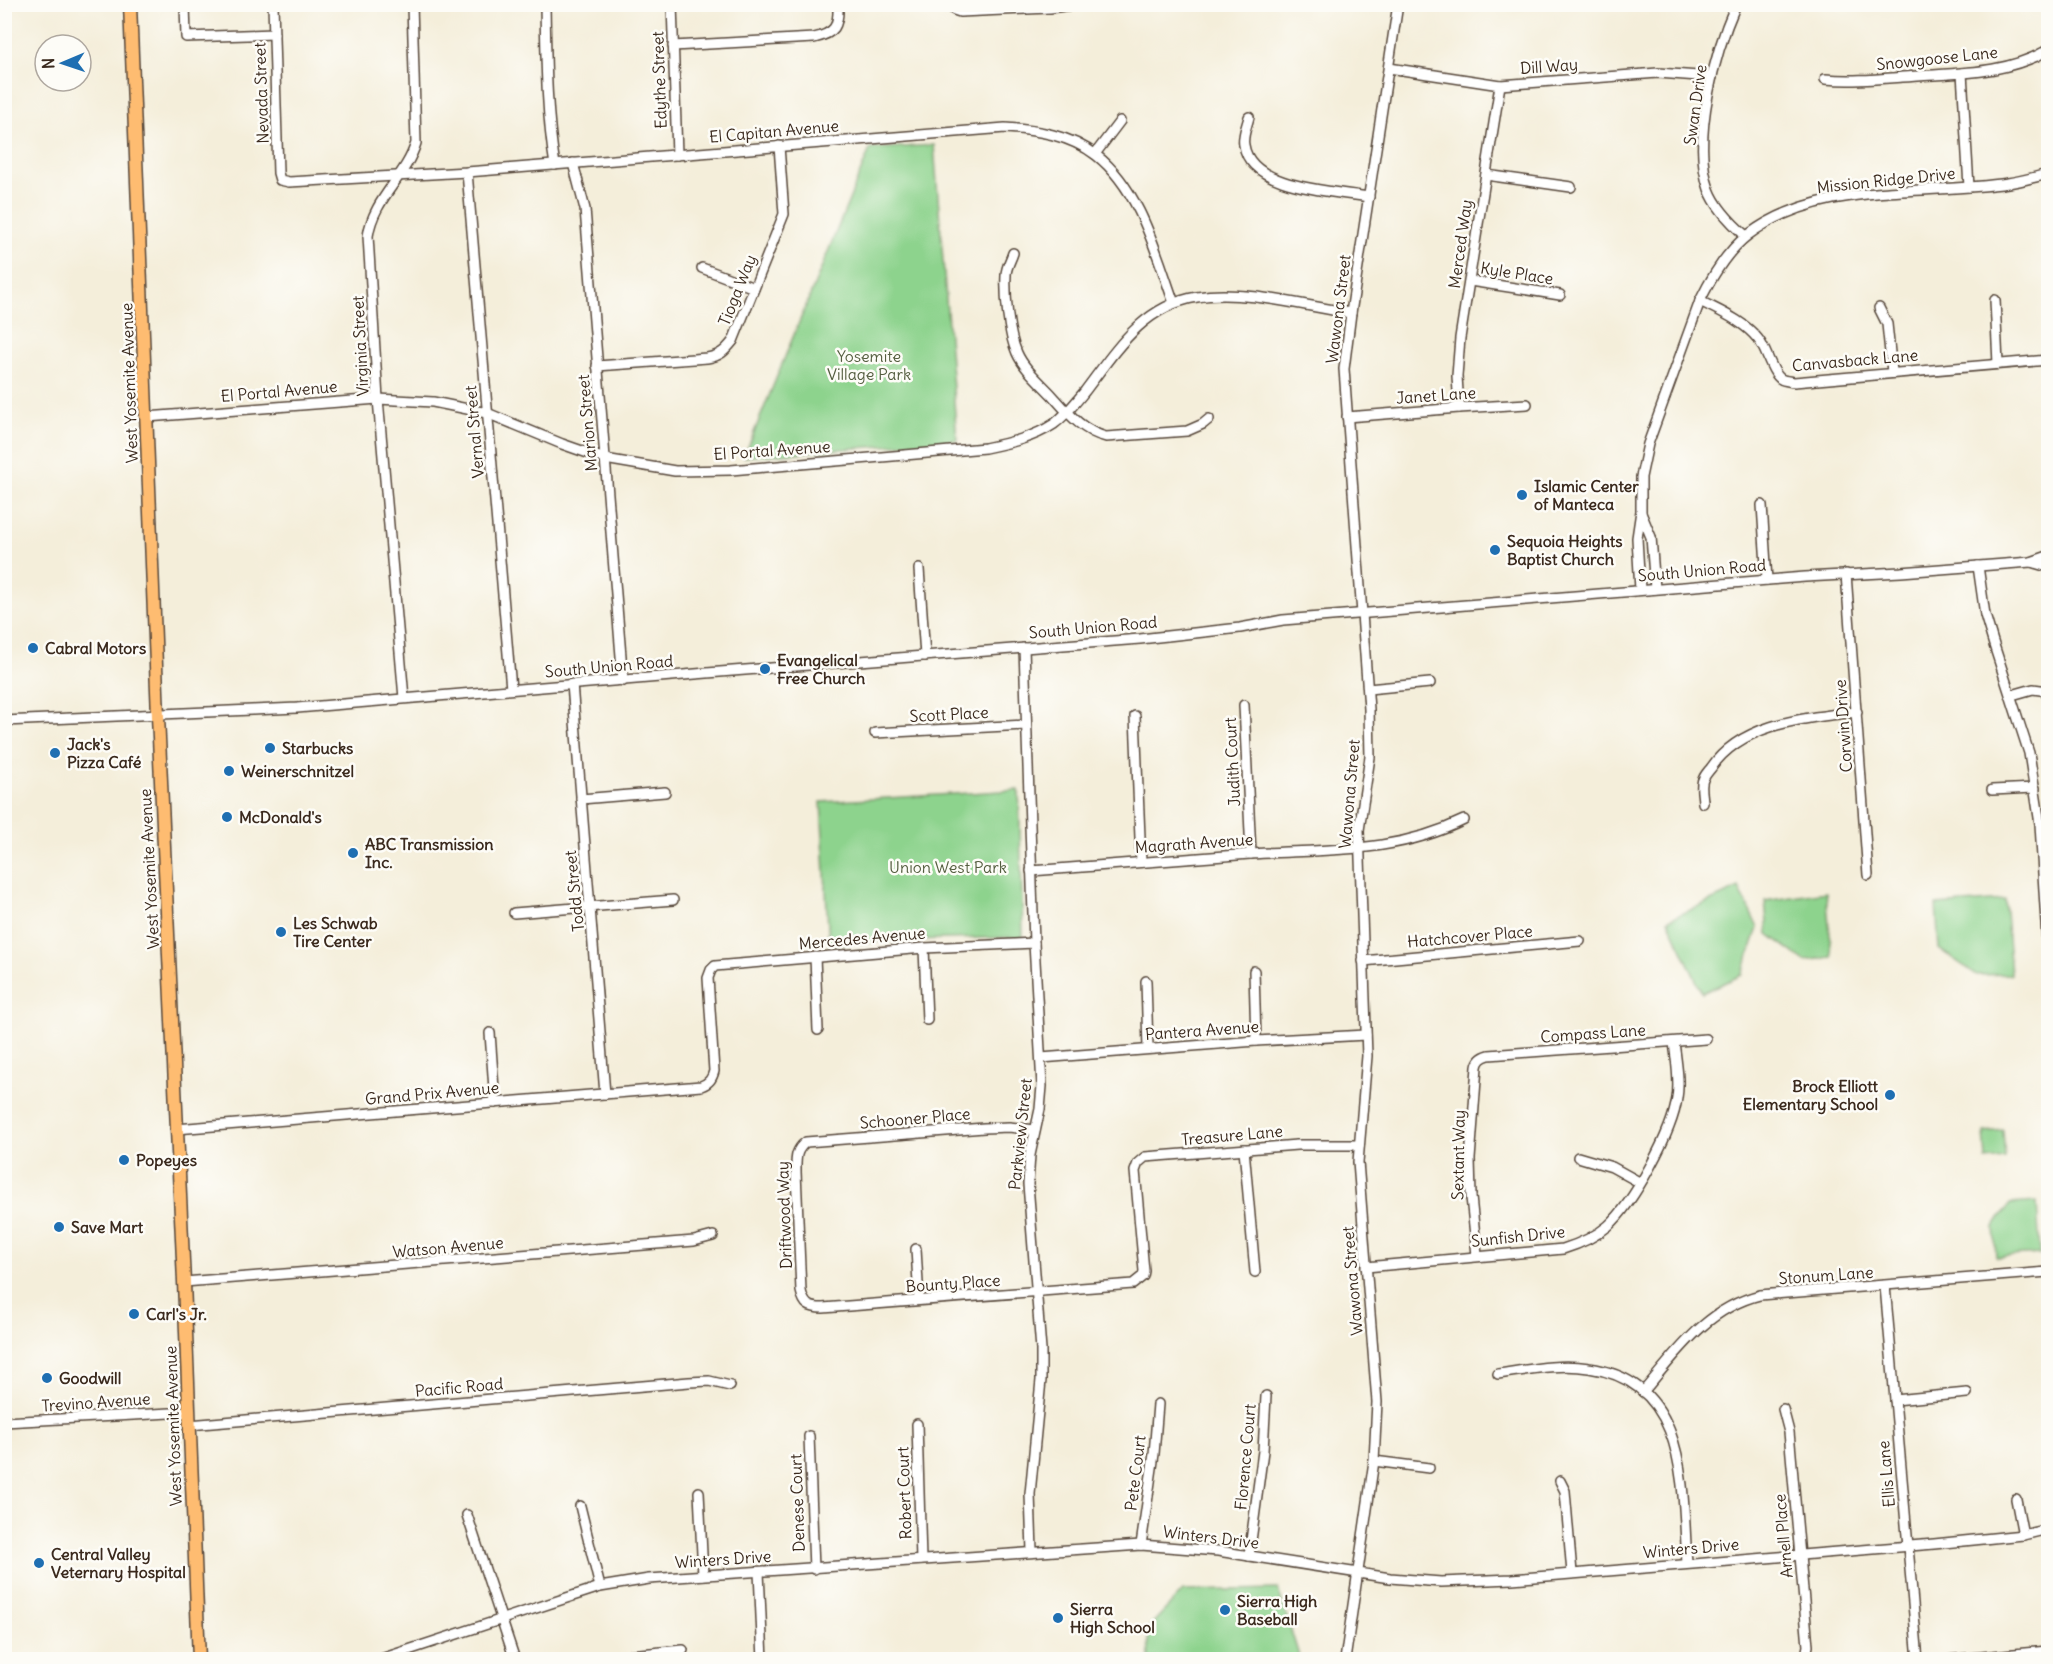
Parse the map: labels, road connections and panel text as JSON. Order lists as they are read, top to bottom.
{
  "streets": {
    "main road": ["West Yosemite Avenue"],
    "street": [
      "Snowgoose Lane",
      "Dill Way",
      "Edythe Street",
      "Nevada Street",
      "Swan Drive",
      "El Capitan Avenue",
      "Mission Ridge Drive",
      "Merced Way",
      "Kyle Place",
      "Tioga Way",
      "Wawona Street",
      "Virginia Street",
      "Canvasback Lane",
      "El Portal Avenue",
      "Janet Lane",
      "Marion Street",
      "Vernal Street",
      "South Union Road",
      "Scott Place",
      "Corwin Drive",
      "Judith Court",
      "Magrath Avenue",
      "Todd Street",
      "Hatchcover Place",
      "Mercedes Avenue",
      "Pantera Avenue",
      "Compass Lane",
      "Grand Prix Avenue",
      "Schooner Place",
      "Parkview Street",
      "Treasure Lane",
      "Sextant Way",
      "Driftwood Way",
      "Sunfish Drive",
      "Watson Avenue",
      "Stonum Lane",
      "Bounty Place",
      "Pacific Road",
      "Trevino Avenue",
      "Florence Court",
      "Pete Court",
      "Ellis Lane",
      "Robert Court",
      "Denese Court",
      "Arnell Place",
      "Winters Drive"
    ]
  },
  "crossings": [
    ["Dill Way", "Swan Drive"],
    ["Dill Way", "Merced Way"],
    ["Dill Way", "Wawona Street"],
    ["Edythe Street", "El Capitan Avenue"],
    ["Nevada Street", "El Capitan Avenue"],
    ["Swan Drive", "Mission Ridge Drive"],
    ["El Capitan Avenue", "Tioga Way"],
    ["El Capitan Avenue", "Virginia Street"],
    ["El Capitan Avenue", "El Portal Avenue"],
    ["El Capitan Avenue", "Marion Street"],
    ["El Capitan Avenue", "Vernal Street"],
    ["Mission Ridge Drive", "Canvasback Lane"],
    ["Mission Ridge Drive", "South Union Road"],
    ["Merced Way", "Kyle Place"],
    ["Merced Way", "Janet Lane"],
    ["Tioga Way", "Marion Street"],
    ["Wawona Street", "El Portal Avenue"],
    ["Wawona Street", "Janet Lane"],
    ["Wawona Street", "South Union Road"],
    ["Wawona Street", "Magrath Avenue"],
    ["Wawona Street", "Hatchcover Place"],
    ["Wawona Street", "Pantera Avenue"],
    ["Wawona Street", "Treasure Lane"],
    ["Wawona Street", "Sunfish Drive"],
    ["Wawona Street", "Winters Drive"],
    ["Virginia Street", "El Portal Avenue"],
    ["Virginia Street", "South Union Road"],
    ["West Yosemite Avenue", "El Portal Avenue"],
    ["West Yosemite Avenue", "South Union Road"],
    ["West Yosemite Avenue", "Grand Prix Avenue"],
    ["West Yosemite Avenue", "Watson Avenue"],
    ["West Yosemite Avenue", "Pacific Road"],
    ["West Yosemite Avenue", "Trevino Avenue"],
    ["El Portal Avenue", "Marion Street"],
    ["El Portal Avenue", "Vernal Street"],
    ["Marion Street", "South Union Road"],
    ["Vernal Street", "South Union Road"],
    ["South Union Road", "Corwin Drive"],
    ["South Union Road", "Todd Street"],
    ["South Union Road", "Parkview Street"],
    ["Scott Place", "Parkview Street"],
    ["Judith Court", "Magrath Avenue"],
    ["Magrath Avenue", "Parkview Street"],
    ["Todd Street", "Grand Prix Avenue"],
    ["Mercedes Avenue", "Grand Prix Avenue"],
    ["Mercedes Avenue", "Parkview Street"],
    ["Pantera Avenue", "Parkview Street"],
    ["Compass Lane", "Sextant Way"],
    ["Compass Lane", "Sunfish Drive"],
    ["Schooner Place", "Parkview Street"],
    ["Schooner Place", "Driftwood Way"],
    ["Parkview Street", "Bounty Place"],
    ["Parkview Street", "Winters Drive"],
    ["Treasure Lane", "Bounty Place"],
    ["Sextant Way", "Sunfish Drive"],
    ["Driftwood Way", "Bounty Place"],
    ["Stonum Lane", "Ellis Lane"],
    ["Florence Court", "Winters Drive"],
    ["Pete Court", "Winters Drive"],
    ["Ellis Lane", "Winters Drive"],
    ["Robert Court", "Winters Drive"],
    ["Denese Court", "Winters Drive"],
    ["Arnell Place", "Winters Drive"]
  ],
  "parks": ["Yosemite Village Park", "Union West Park"],
  "places": [
    "Islamic Center of Manteca",
    "Sequoia Heights Baptist Church",
    "Cabral Motors",
    "Evangelical Free Church",
    "Starbucks",
    "Jack's Pizza Café",
    "Weinerschnitzel",
    "McDonald's",
    "ABC Transmission Inc.",
    "Les Schwab Tire Center",
    "Brock Elliott Elementary School",
    "Popeyes",
    "Save Mart",
    "Carl's Jr.",
    "Goodwill",
    "Central Valley Veternary Hospital",
    "Sierra High Baseball",
    "Sierra High School"
  ],
  "north": "left"
}
